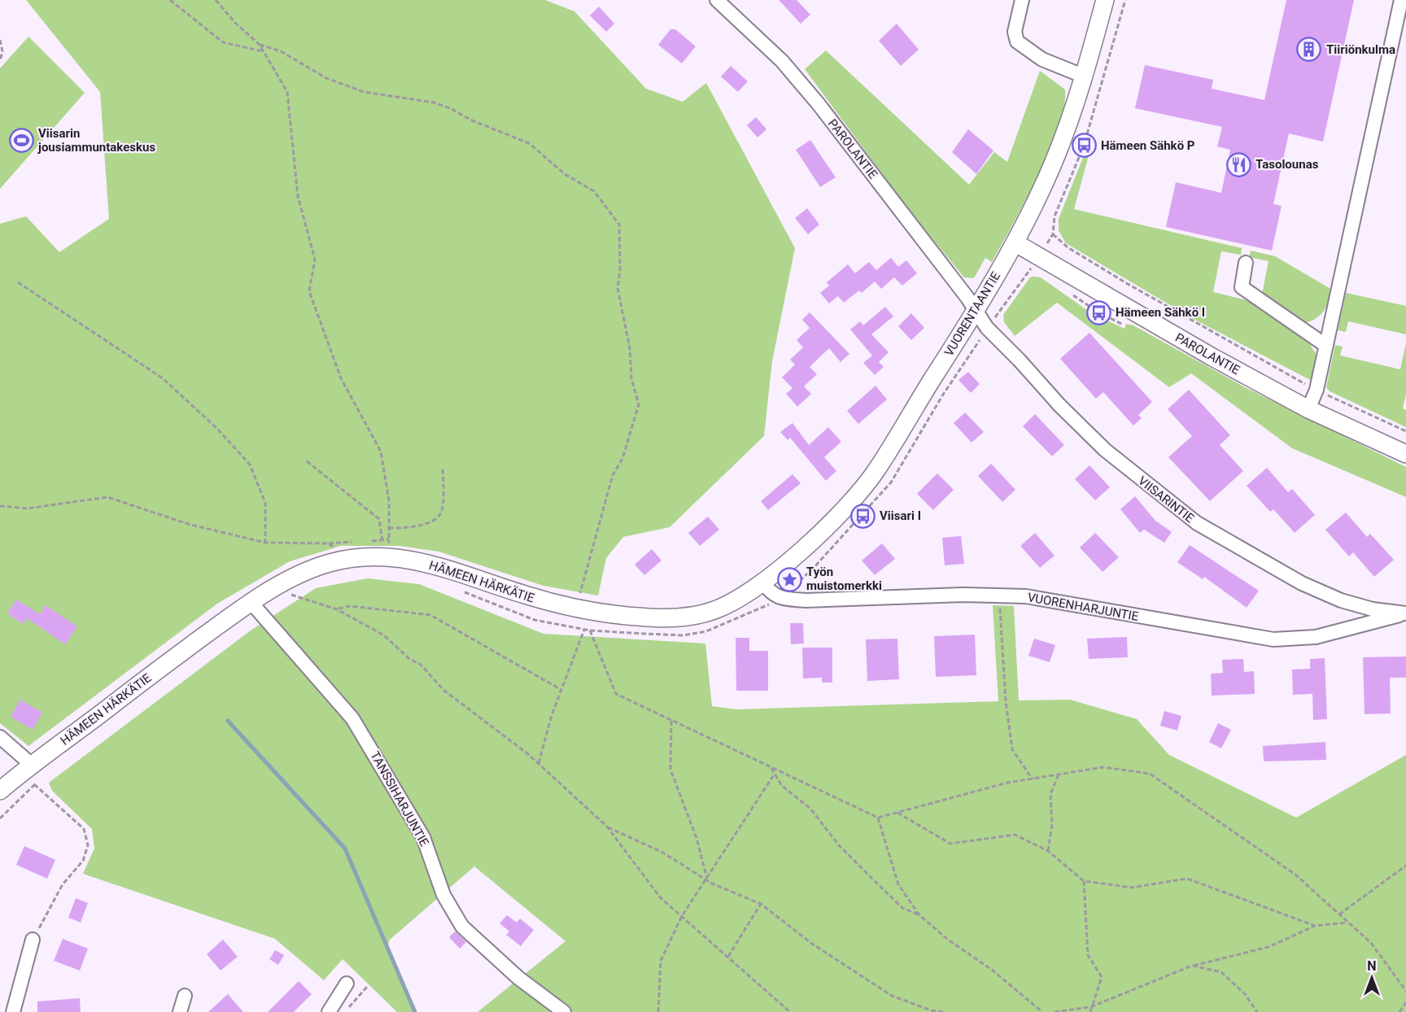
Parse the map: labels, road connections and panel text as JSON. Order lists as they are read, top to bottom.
{
  "streets": {
    "main road": ["PAROLANTIE", "VUORENTAANTIE", "HÄMEEN HÄRKÄTIE"],
    "street": ["VIISARINTIE", "VUORENHARJUNTIE", "TANSSIHARJUNTIE"]
  },
  "crossings": [
    ["PAROLANTIE", "VUORENTAANTIE"],
    ["PAROLANTIE", "VIISARINTIE"],
    ["VUORENTAANTIE", "VIISARINTIE"],
    ["VUORENTAANTIE", "HÄMEEN HÄRKÄTIE"],
    ["VUORENTAANTIE", "VUORENHARJUNTIE"],
    ["VIISARINTIE", "VUORENHARJUNTIE"],
    ["HÄMEEN HÄRKÄTIE", "VUORENHARJUNTIE"],
    ["HÄMEEN HÄRKÄTIE", "TANSSIHARJUNTIE"]
  ],
  "places": {
    "building": ["Tiiriönkulma"],
    "sports": ["Viisarin jousiammuntakeskus"],
    "bus stop": ["Hämeen Sähkö P", "Hämeen Sähkö I", "Viisari I"],
    "restaurant": ["Tasolounas"],
    "place": ["Työn muistomerkki"]
  },
  "north": "top"
}
